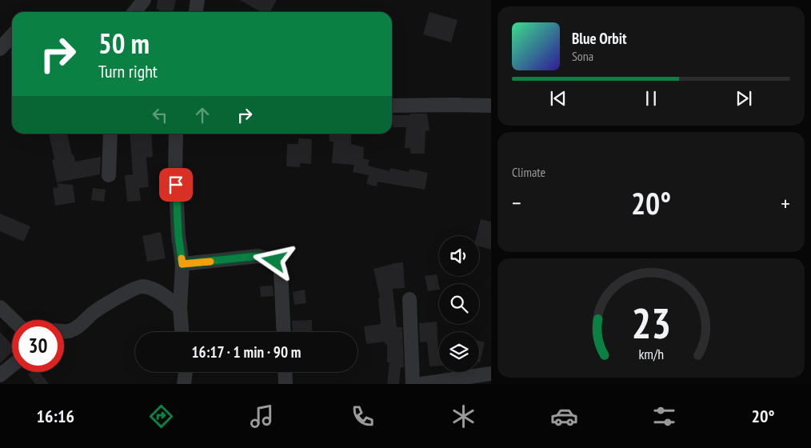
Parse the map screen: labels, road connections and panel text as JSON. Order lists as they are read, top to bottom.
{
  "page": {
    "turn": ["50 m", "Turn right"],
    "song": ["Blue Orbit", "Sona"],
    "tile": "Climate",
    "heat": ["−", "20°", "+"],
    "limit": "30",
    "trip": "16:17 · 1 min · 90 m",
    "tabs": ["16:16", "20°"],
    "gauge": ["23", "km/h"]
  }
}
